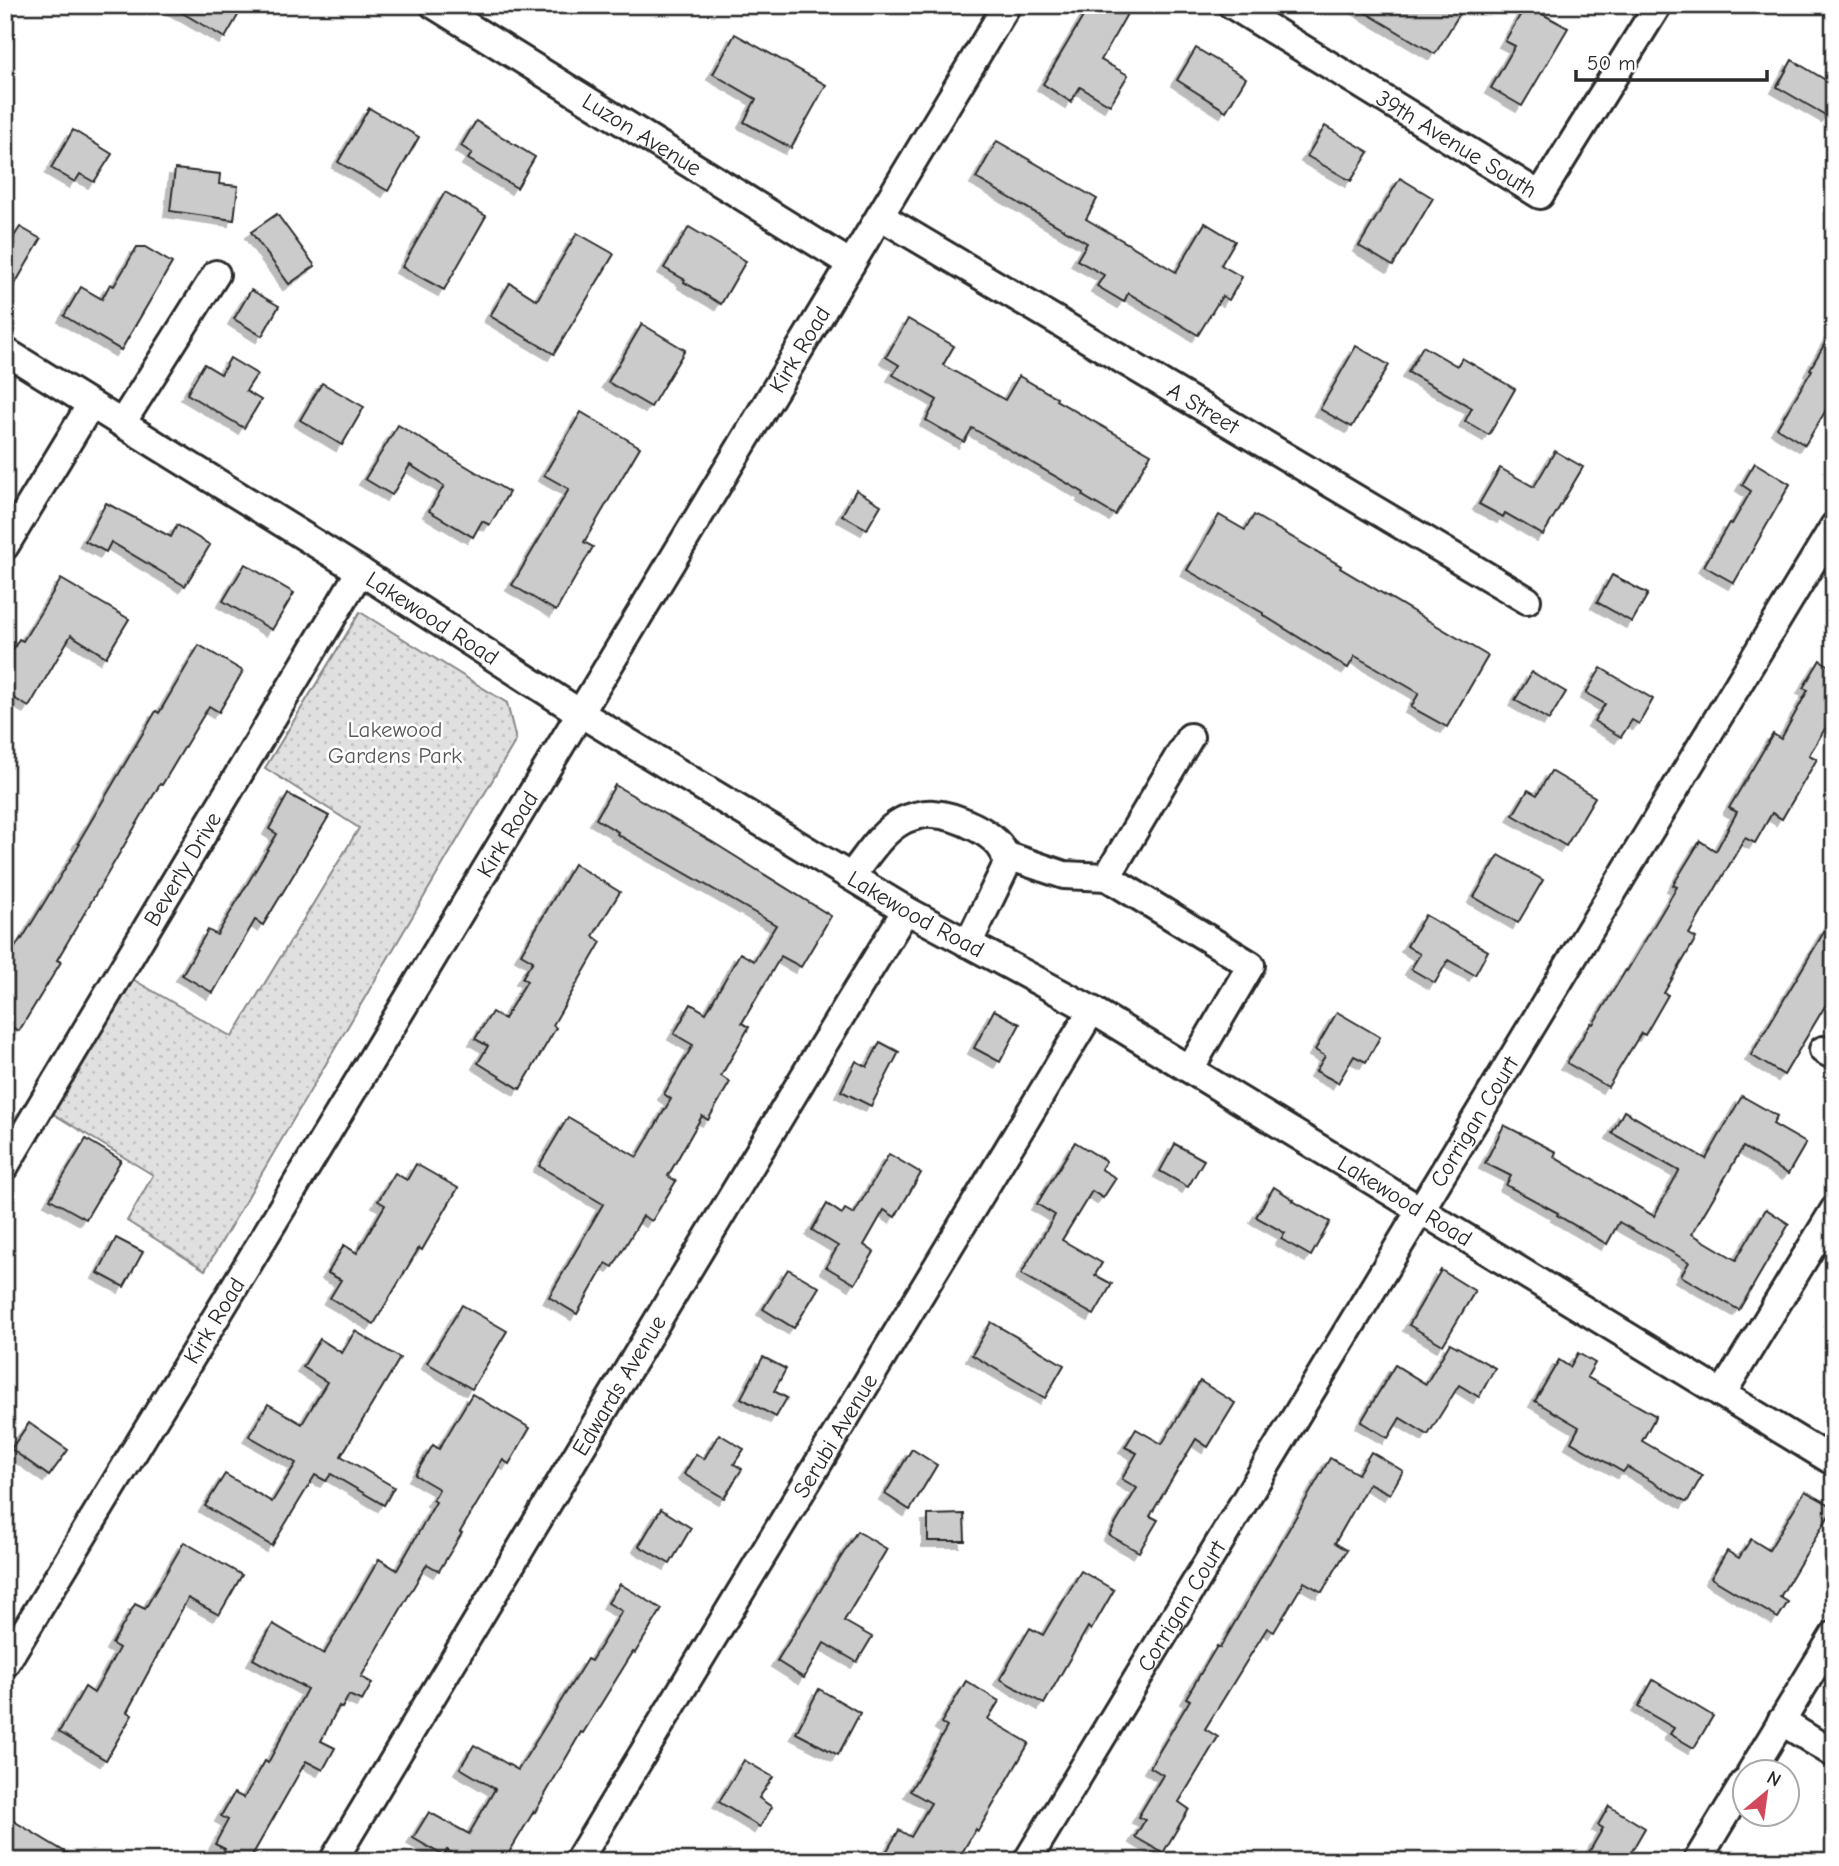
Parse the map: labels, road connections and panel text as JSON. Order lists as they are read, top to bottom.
{
  "streets": {
    "street": [
      "Luzon Avenue",
      "39th Avenue South",
      "Kirk Road",
      "A Street",
      "Lakewood Road",
      "Beverly Drive",
      "Corrigan Court",
      "Edwards Avenue",
      "Serubi Avenue"
    ]
  },
  "crossings": [
    ["Luzon Avenue", "Kirk Road"],
    ["Kirk Road", "A Street"],
    ["Kirk Road", "Lakewood Road"],
    ["Lakewood Road", "Beverly Drive"],
    ["Lakewood Road", "Corrigan Court"],
    ["Lakewood Road", "Edwards Avenue"],
    ["Lakewood Road", "Serubi Avenue"]
  ],
  "parks": ["Lakewood Gardens Park"],
  "scale_bar": "50 m",
  "north": "top right"
}
